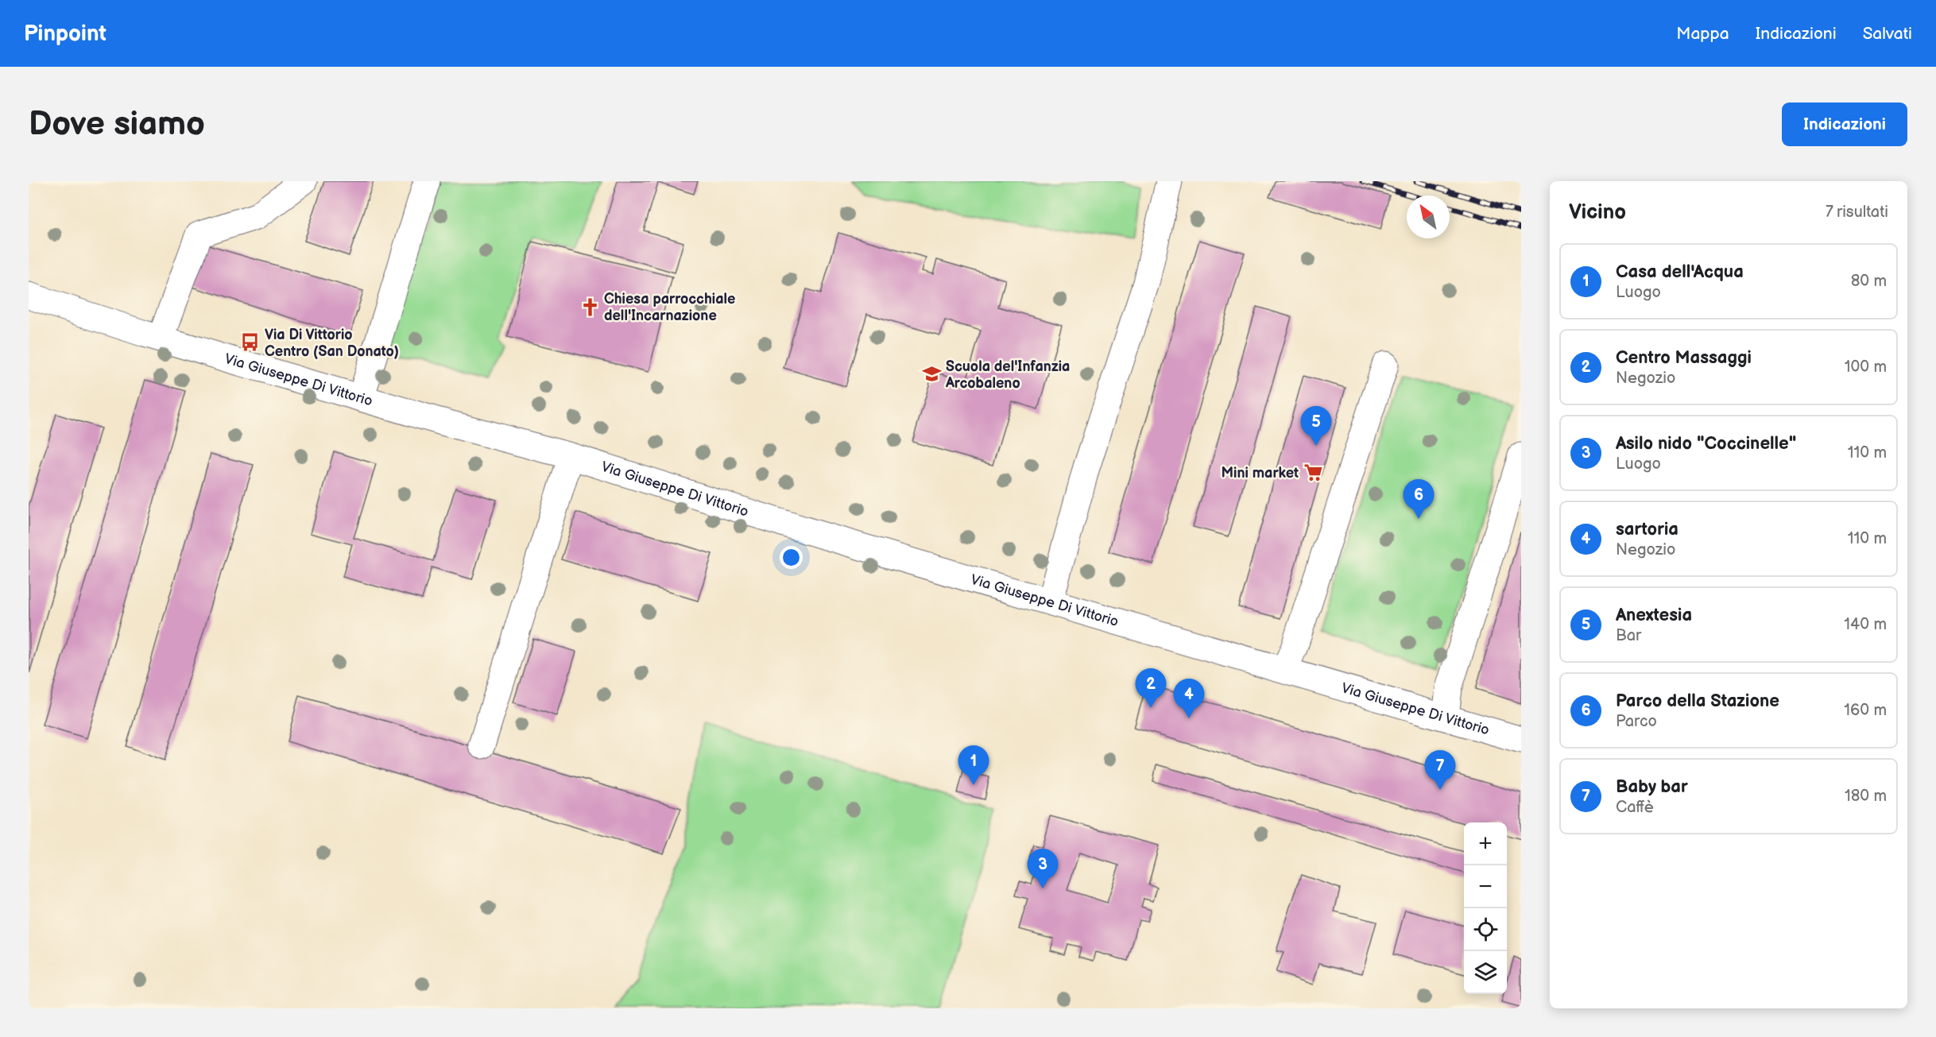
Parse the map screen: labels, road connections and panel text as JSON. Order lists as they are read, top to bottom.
{
  "streets": {
    "street": ["Via Giuseppe Di Vittorio"]
  },
  "places": {
    "church": ["Chiesa parrocchiale dell'Incarnazione"],
    "bus stop": ["Via Di Vittorio Centro (San Donato)"],
    "school or university": ["Scuola del'Infanzia Arcobaleno"],
    "supermarket": ["Mini market"]
  },
  "north": "top left",
  "page": {
    "header": "Pinpoint",
    "nav": ["Mappa", "Indicazioni", "Salvati"],
    "buttons": "Indicazioni",
    "title": "Dove siamo",
    "heading": ["Vicino", "7 risultati"],
    "list": [
      {
        "mark": "1",
        "name": "Casa dell'Acqua",
        "note": "Luogo",
        "value": "80 m"
      },
      {
        "mark": "2",
        "name": "Centro Massaggi",
        "note": "Negozio",
        "value": "100 m"
      },
      {
        "mark": "3",
        "name": "Asilo nido \"Coccinelle\"",
        "note": "Luogo",
        "value": "110 m"
      },
      {
        "mark": "4",
        "name": "sartoria",
        "note": "Negozio",
        "value": "110 m"
      },
      {
        "mark": "5",
        "name": "Anextesia",
        "note": "Bar",
        "value": "140 m"
      },
      {
        "mark": "6",
        "name": "Parco della Stazione",
        "note": "Parco",
        "value": "160 m"
      },
      {
        "mark": "7",
        "name": "Baby bar",
        "note": "Caffè",
        "value": "180 m"
      }
    ],
    "pins": [
      "5",
      "6",
      "2",
      "4",
      "1",
      "7",
      "3"
    ],
    "map_buttons": ["+", "−"]
  }
}
